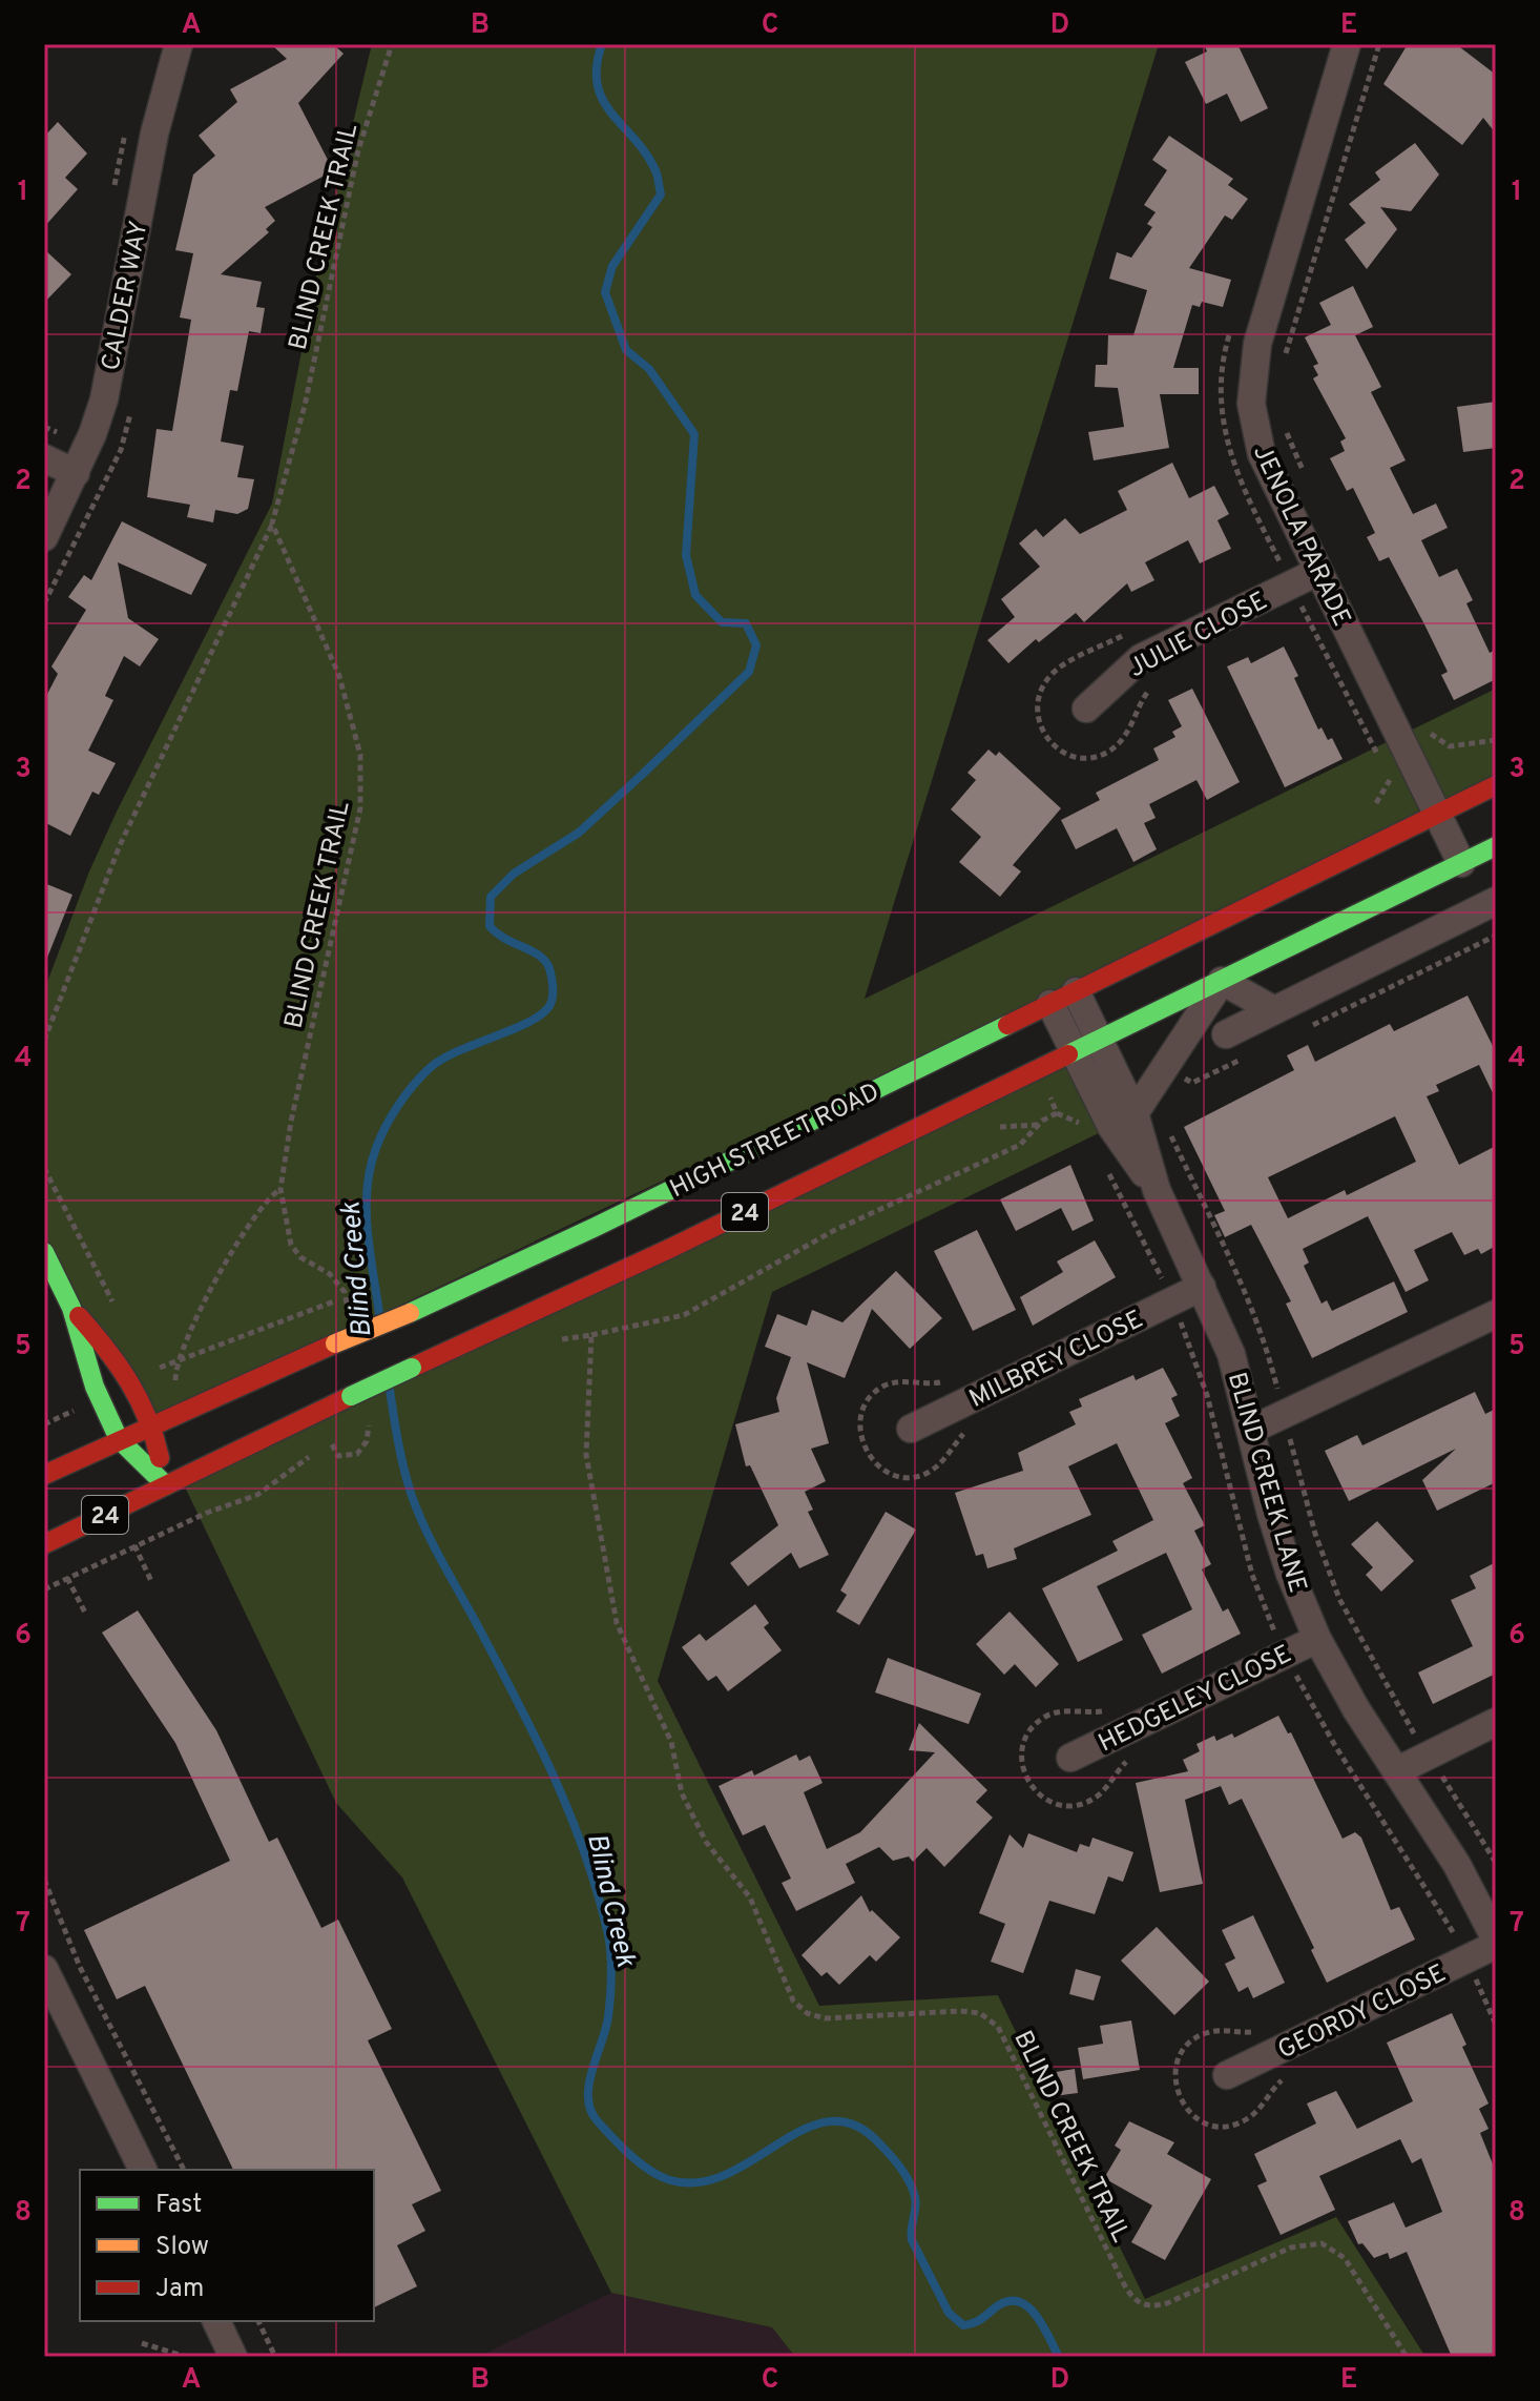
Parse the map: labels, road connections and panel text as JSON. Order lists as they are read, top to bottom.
{
  "streets": {
    "main road": ["HIGH STREET ROAD", "24"],
    "street": [
      "CALDER WAY",
      "JENOLA PARADE",
      "JULIE CLOSE",
      "MILBREY CLOSE",
      "BLIND CREEK LANE",
      "HEDGELEY CLOSE",
      "GEORDY CLOSE"
    ],
    "path": ["BLIND CREEK TRAIL"]
  },
  "crossings": [
    ["JENOLA PARADE", "JULIE CLOSE"],
    ["JENOLA PARADE", "HIGH STREET ROAD"],
    ["HIGH STREET ROAD", "BLIND CREEK LANE"],
    ["MILBREY CLOSE", "BLIND CREEK LANE"],
    ["BLIND CREEK LANE", "HEDGELEY CLOSE"],
    ["BLIND CREEK LANE", "GEORDY CLOSE"]
  ],
  "water": ["Blind Creek"],
  "legend": ["Fast", "Slow", "Jam"],
  "grid": {
    "columns": [
      "A",
      "B",
      "C",
      "D",
      "E"
    ],
    "rows": [
      "1",
      "2",
      "3",
      "4",
      "5",
      "6",
      "7",
      "8"
    ]
  }
}
